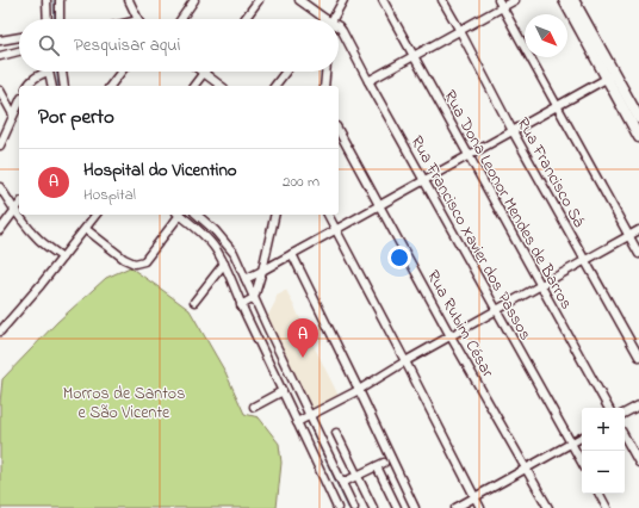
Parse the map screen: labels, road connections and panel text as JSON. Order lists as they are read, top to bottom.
{
  "streets": {
    "street": [
      "Rua Francisco Sá",
      "Rua Dona Leonor Mendes de Barros",
      "Rua Francisco Xavier dos Passos",
      "Rua Rubim César"
    ]
  },
  "parks": ["Morros de Santos e São Vicente"],
  "north": "bottom right",
  "page": {
    "search": "Pesquisar aqui",
    "heading": "Por perto",
    "list": [
      {
        "mark": "A",
        "name": "Hospital do Vicentino",
        "note": "Hospital",
        "value": "200 m"
      }
    ],
    "pins": "A",
    "map_buttons": ["+", "−"]
  }
}
